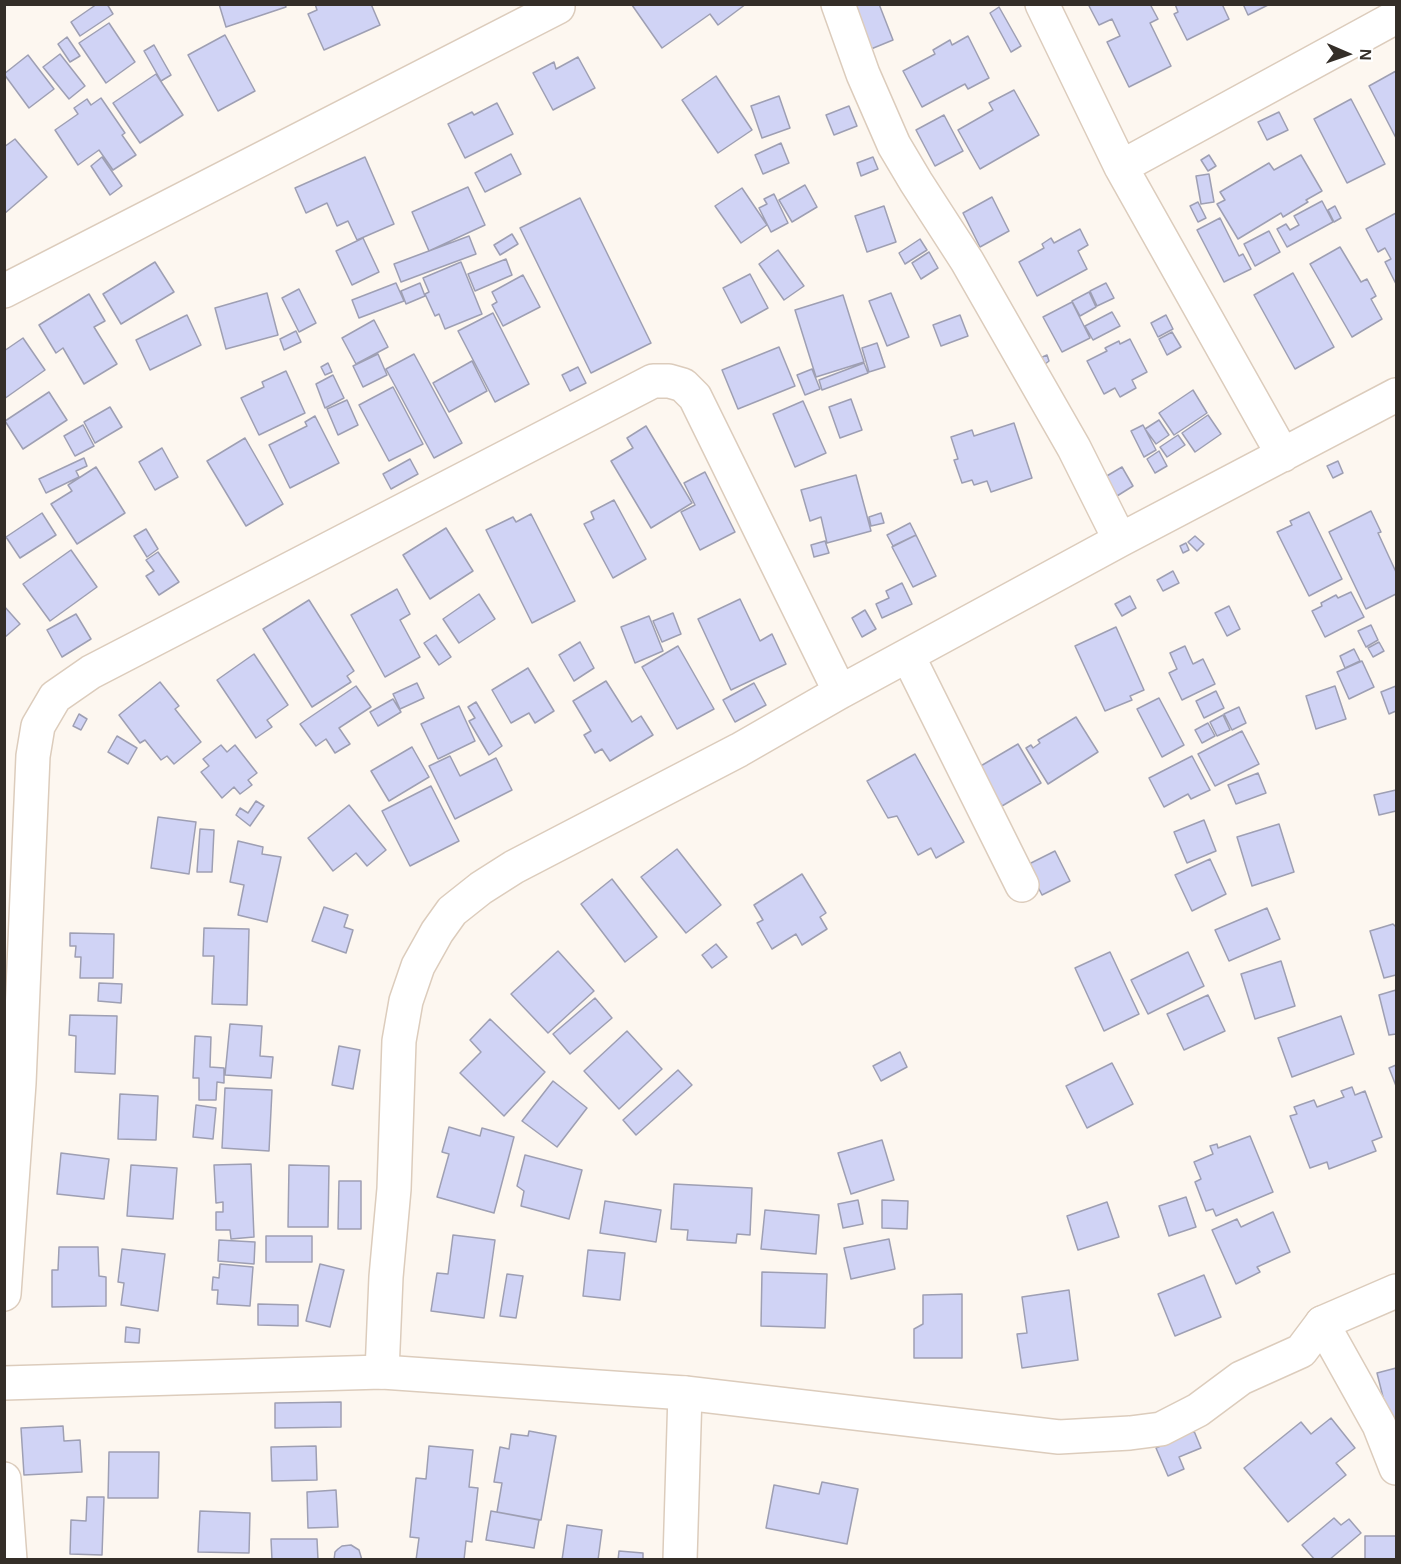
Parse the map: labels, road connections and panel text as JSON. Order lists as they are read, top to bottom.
{
  "north": "right"
}
